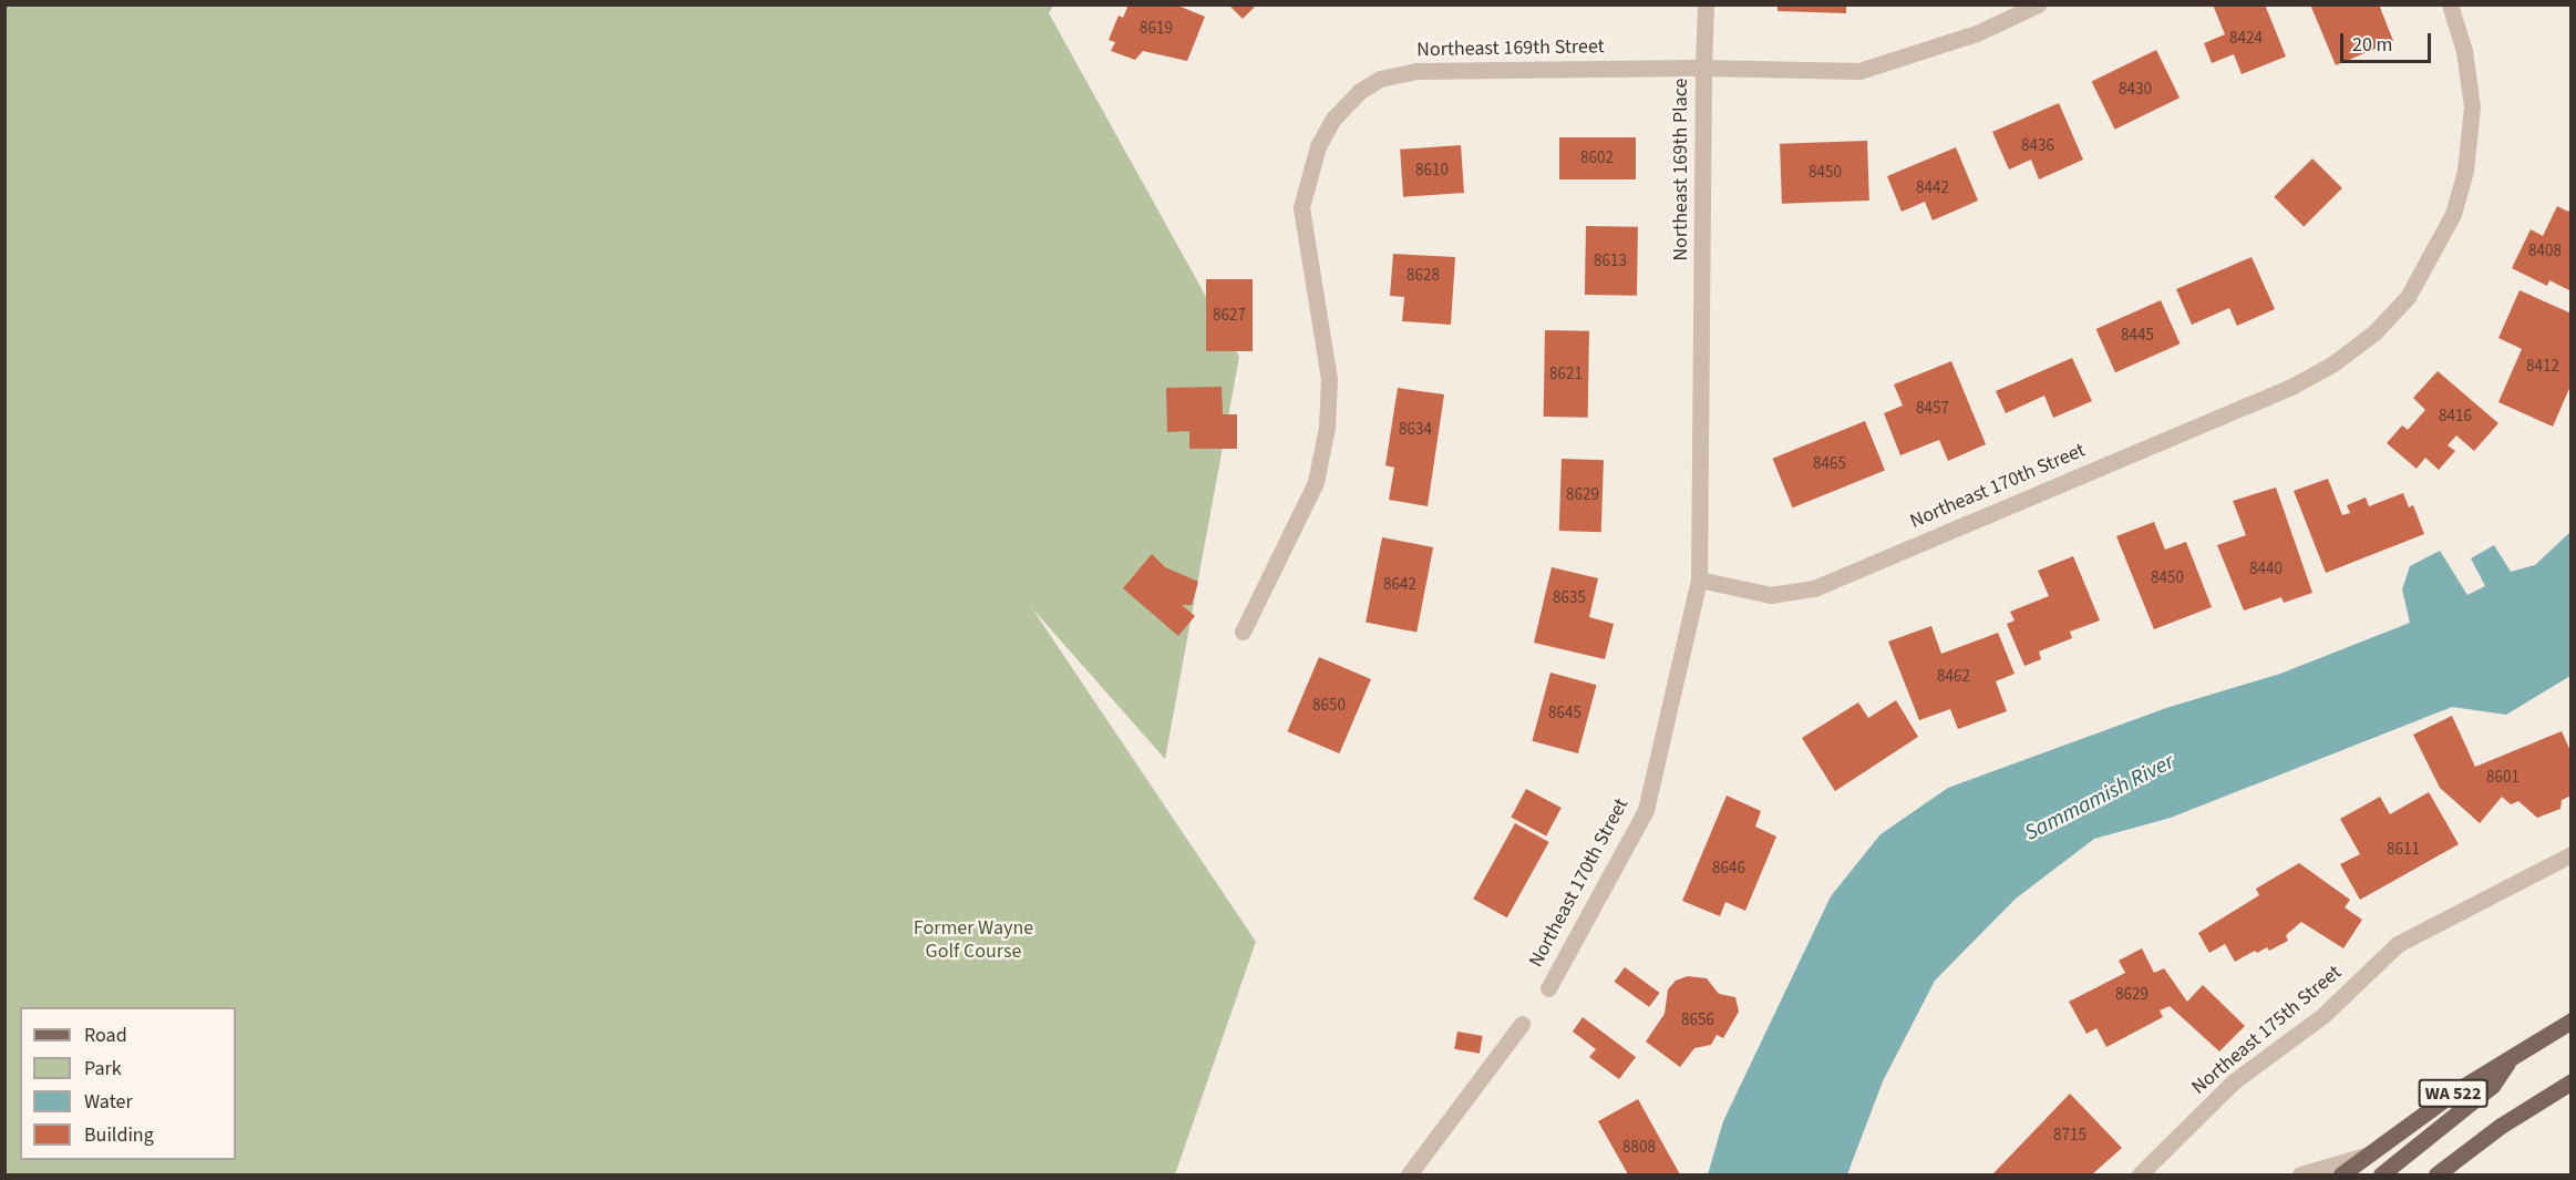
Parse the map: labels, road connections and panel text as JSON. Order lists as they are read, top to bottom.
{
  "streets": {
    "main road": ["WA 522"],
    "street": [
      "Northeast 169th Street",
      "Northeast 169th Place",
      "Northeast 170th Street",
      "Northeast 175th Street"
    ]
  },
  "crossings": [
    ["Northeast 169th Street", "Northeast 169th Place"],
    ["Northeast 169th Place", "Northeast 170th Street"]
  ],
  "water": ["Sammamish River"],
  "parks": ["Former Wayne Golf Course"],
  "house_numbers": [
    "8619",
    "8424",
    "8430",
    "8436",
    "8602",
    "8610",
    "8450",
    "8442",
    "8408",
    "8613",
    "8628",
    "8627",
    "8445",
    "8412",
    "8621",
    "8457",
    "8416",
    "8634",
    "8465",
    "8629",
    "8440",
    "8450",
    "8642",
    "8635",
    "8462",
    "8650",
    "8645",
    "8601",
    "8611",
    "8646",
    "8629",
    "8656",
    "8715",
    "8808"
  ],
  "legend": [
    "Road",
    "Park",
    "Water",
    "Building"
  ],
  "scale_bar": "20 m"
}
